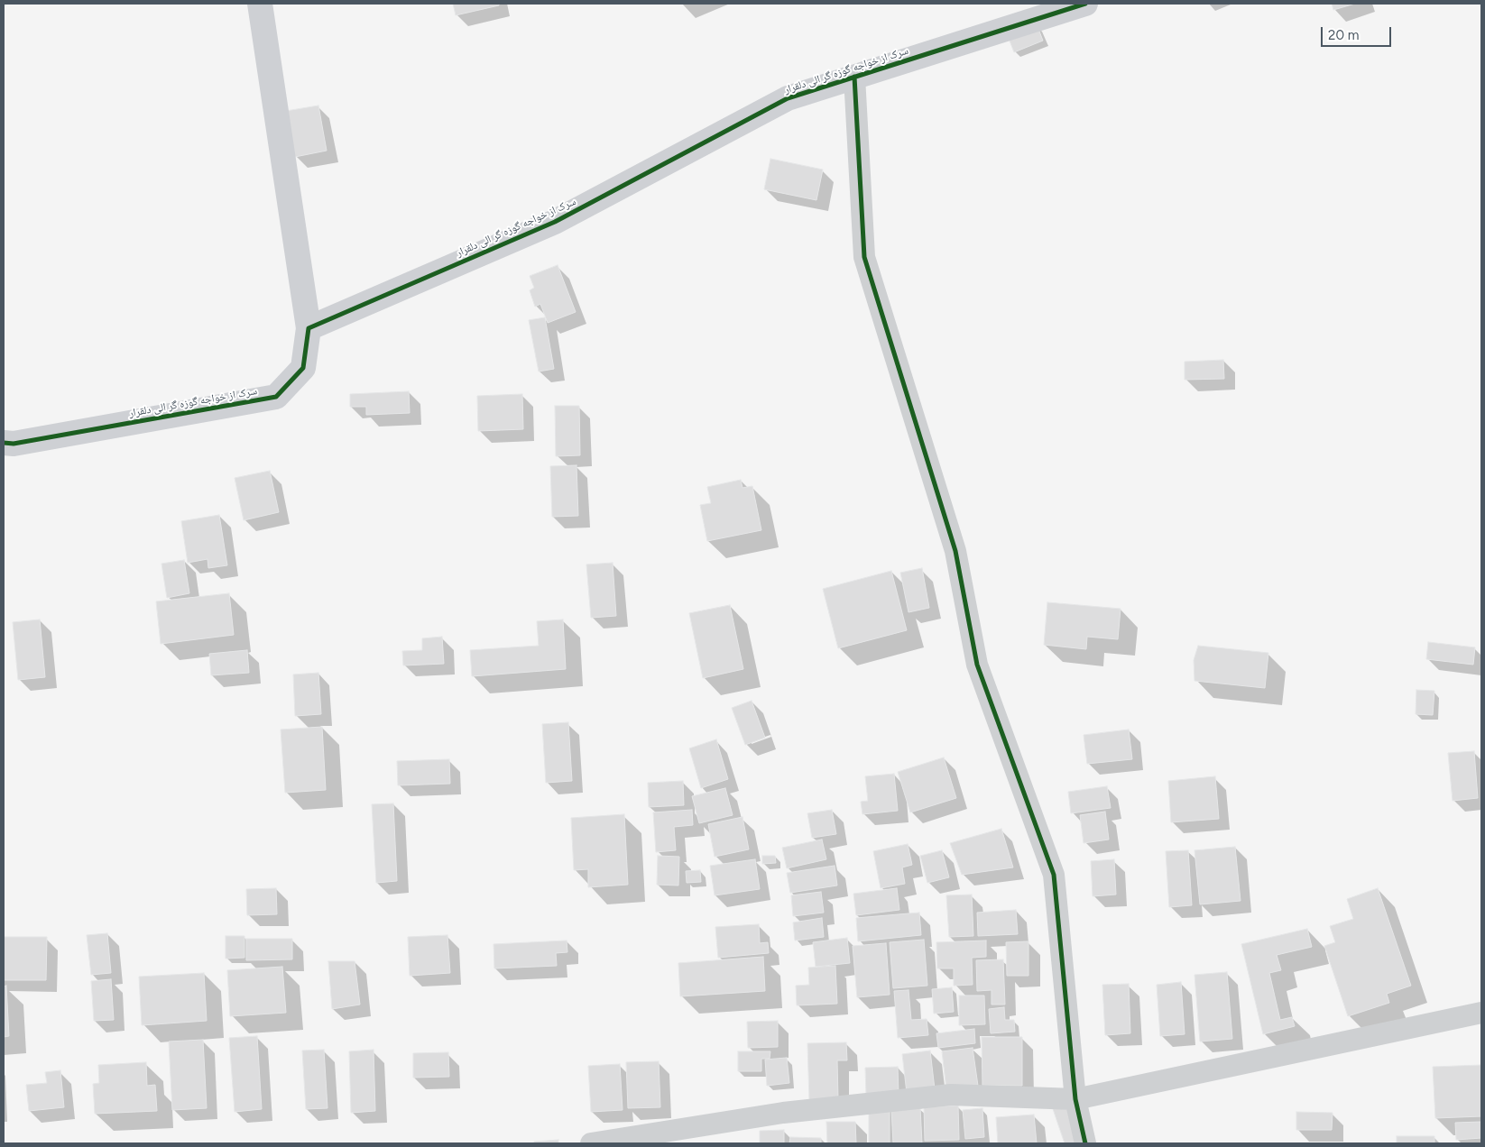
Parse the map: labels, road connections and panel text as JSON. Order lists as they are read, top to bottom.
{
  "streets": {
    "street": ["سرک از خواجه گوزه گر الی دلقرار"]
  },
  "scale_bar": "20 m"
}
